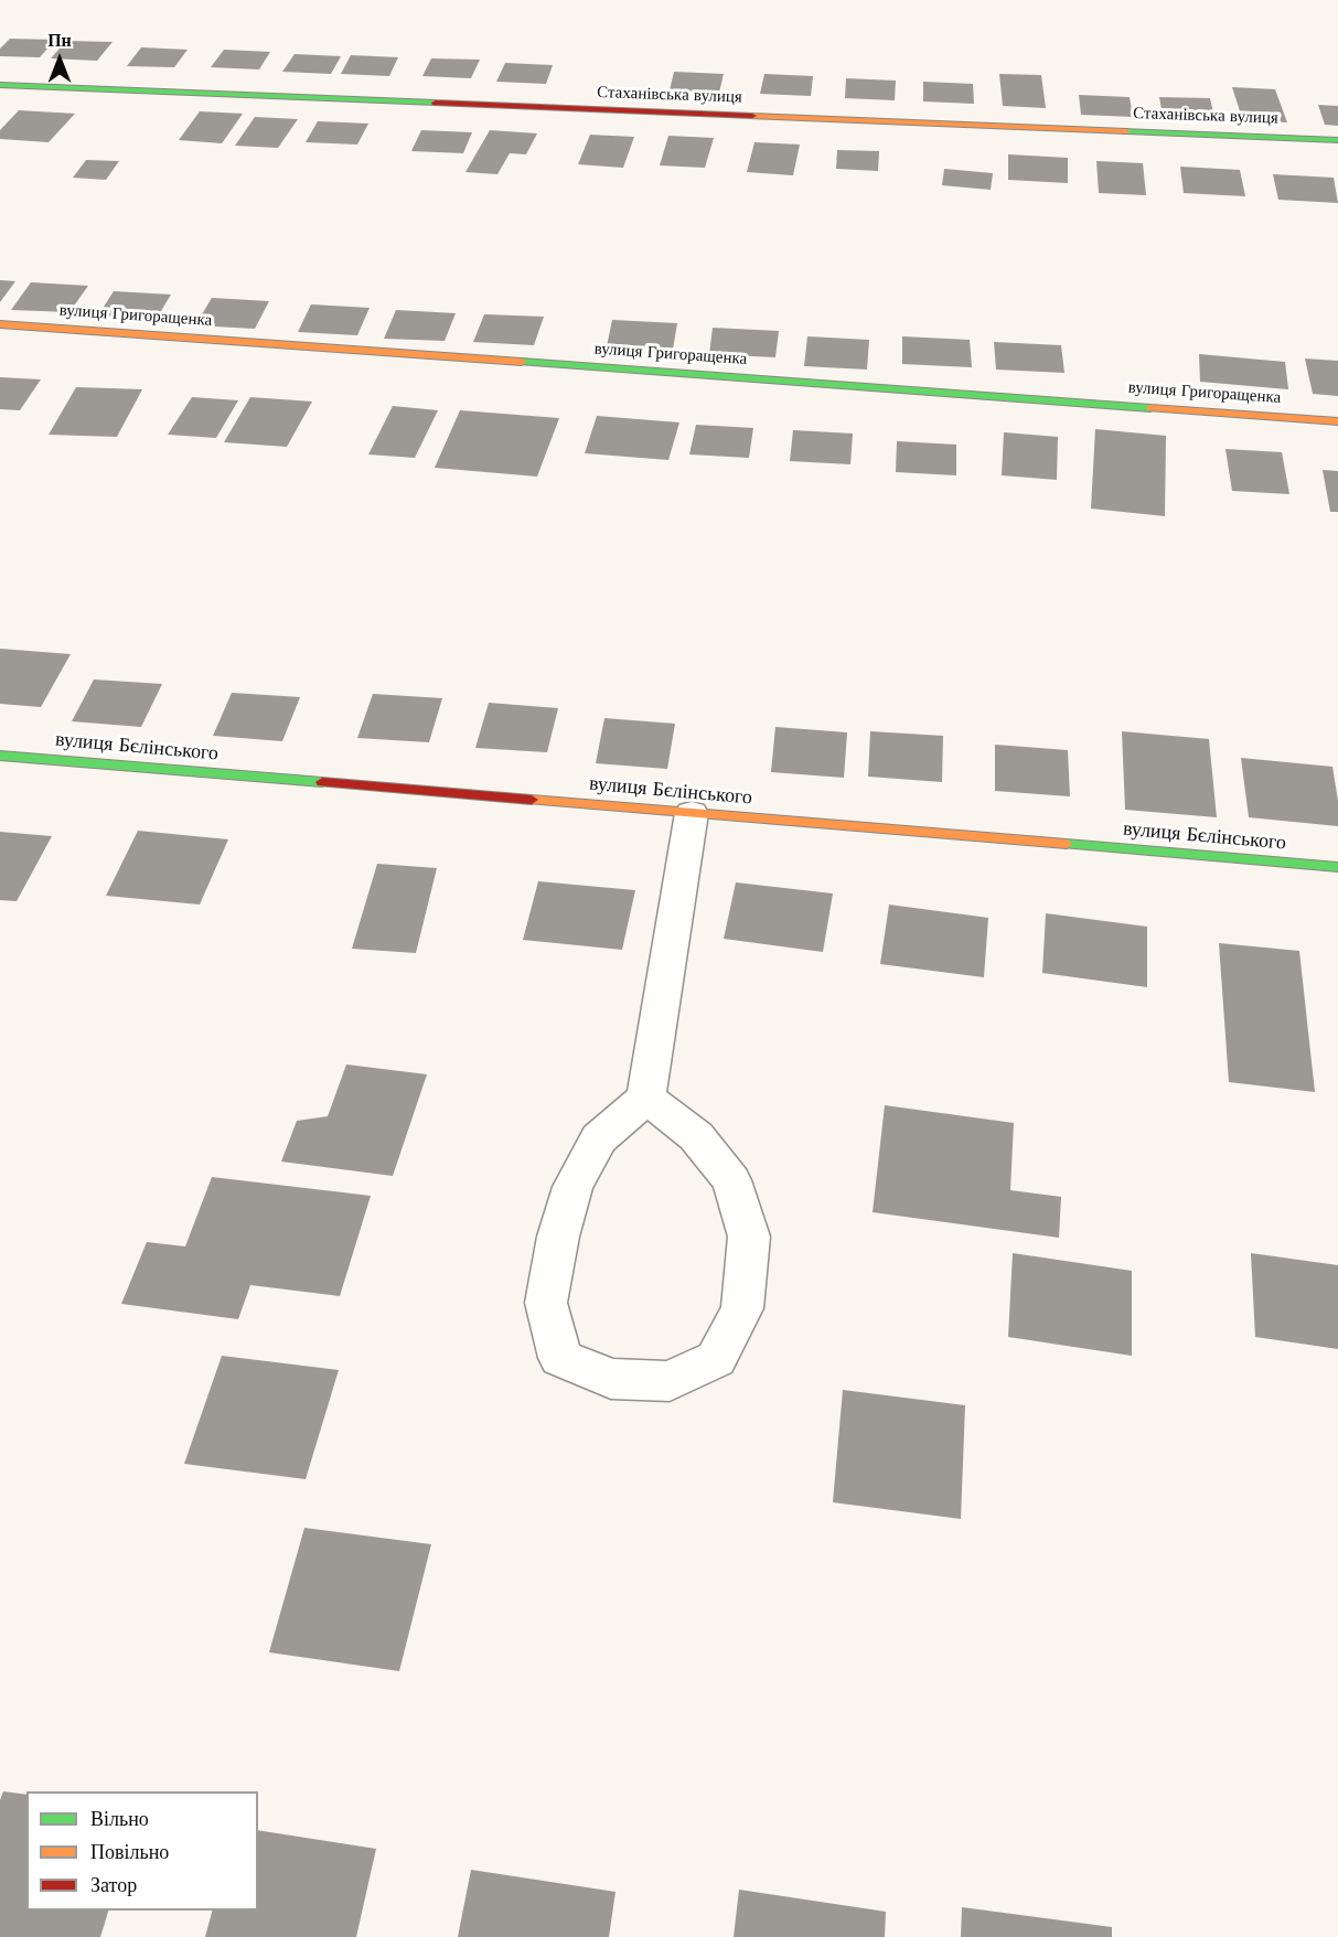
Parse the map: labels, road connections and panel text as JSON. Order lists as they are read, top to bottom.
{
  "streets": {
    "street": ["Стаханівська вулиця", "вулиця Григоращенка", "вулиця Бєлінського"]
  },
  "legend": ["Вільно", "Повільно", "Затор"],
  "north": "top"
}
